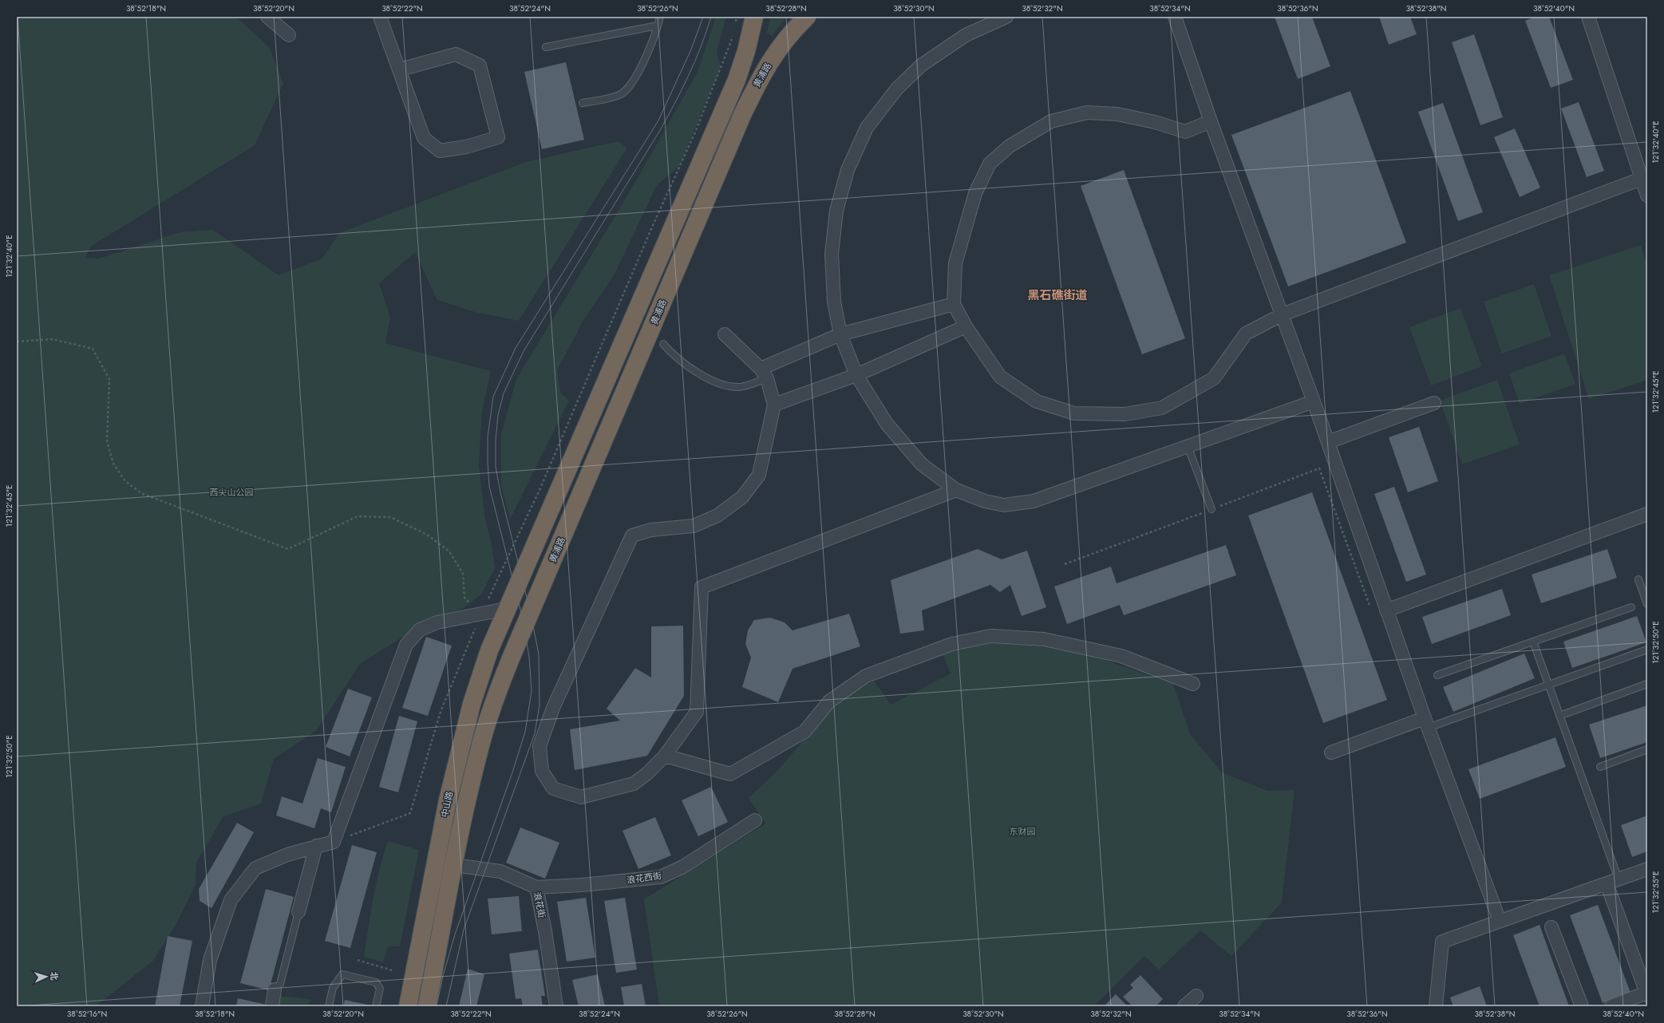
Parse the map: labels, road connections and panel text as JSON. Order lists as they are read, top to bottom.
{
  "streets": {
    "highway": ["黄浦路", "中山路"],
    "street": ["浪花西街", "浪花街"]
  },
  "crossings": [
    ["黄浦路", "浪花街"],
    ["浪花西街", "浪花街"]
  ],
  "districts": ["黑石礁街道"],
  "parks": ["西尖山公园", "东财园"],
  "north": "right",
  "coordinates": [
    "38°52'18\"N",
    "38°52'20\"N",
    "38°52'22\"N",
    "38°52'24\"N",
    "38°52'26\"N",
    "38°52'28\"N",
    "38°52'30\"N",
    "38°52'32\"N",
    "38°52'34\"N",
    "38°52'36\"N",
    "38°52'38\"N",
    "38°52'40\"N",
    "121°32'40\"E",
    "121°32'45\"E",
    "121°32'50\"E",
    "121°32'55\"E",
    "38°52'16\"N"
  ]
}
